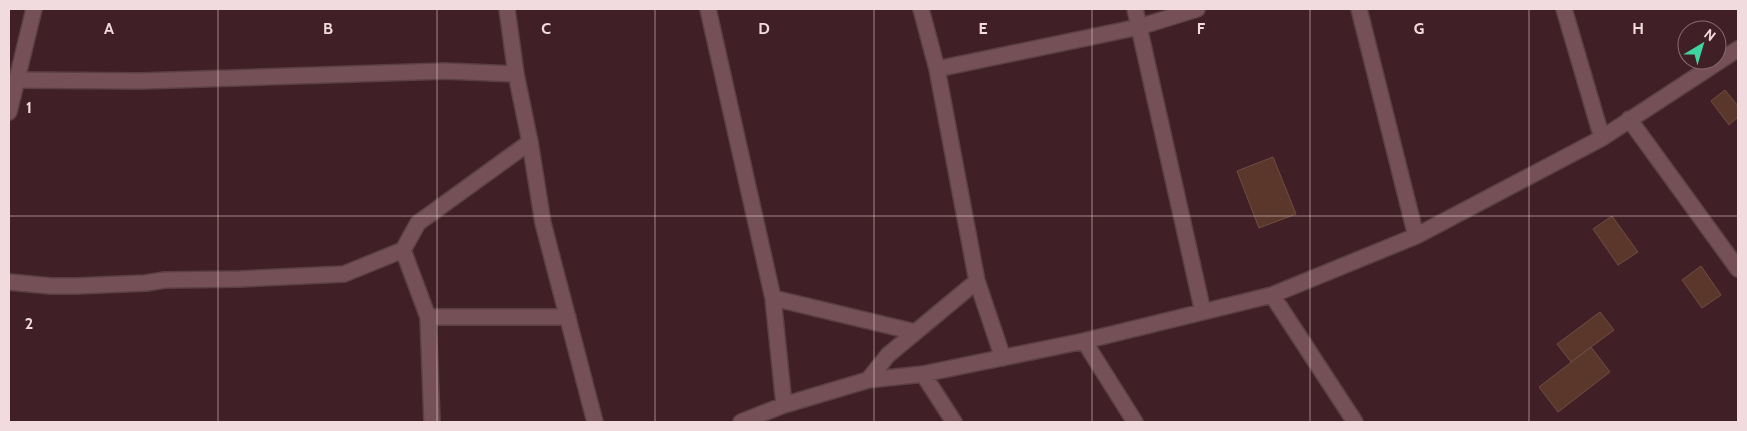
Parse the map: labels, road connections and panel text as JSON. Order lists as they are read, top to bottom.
{
  "north": "top right",
  "grid": {
    "columns": [
      "A",
      "B",
      "C",
      "D",
      "E",
      "F",
      "G",
      "H"
    ],
    "rows": ["1", "2"]
  }
}
